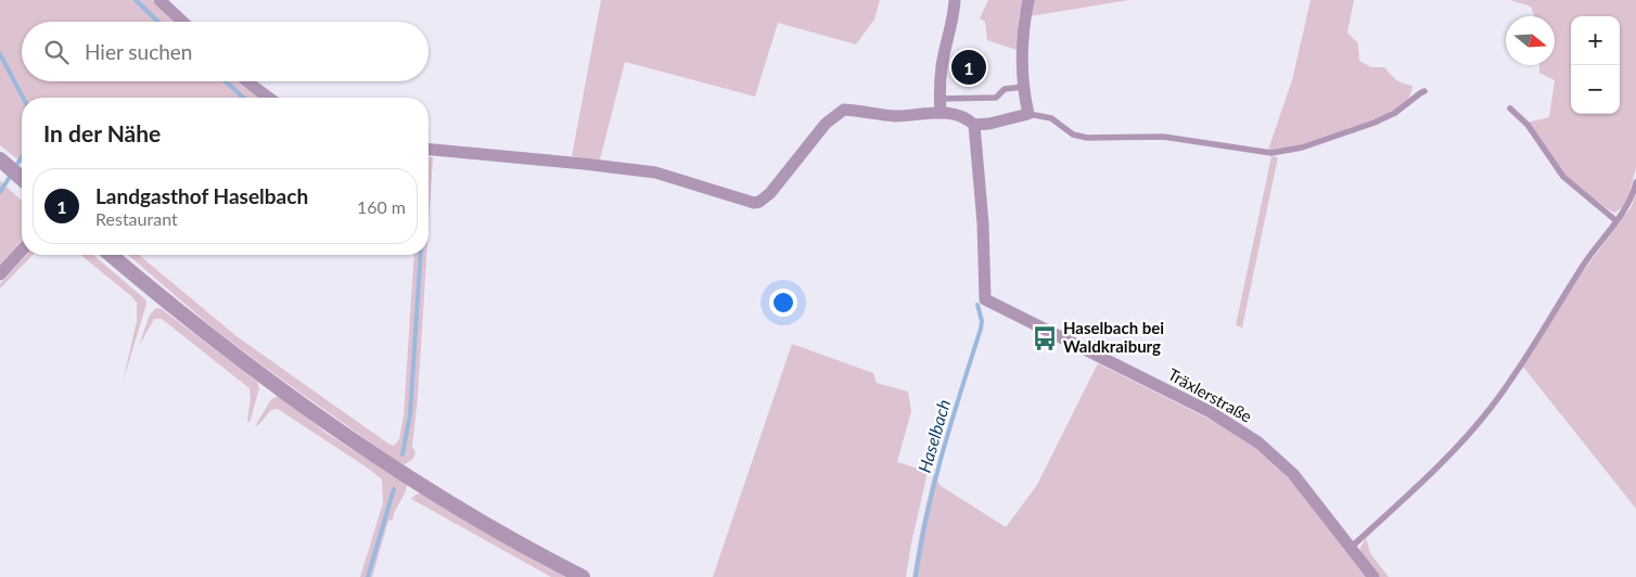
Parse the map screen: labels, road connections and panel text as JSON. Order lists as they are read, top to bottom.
{
  "streets": {
    "street": ["Träxlerstraße"]
  },
  "water": ["Haselbach"],
  "places": {
    "bus stop": ["Haselbach bei Waldkraiburg"]
  },
  "north": "right",
  "page": {
    "map_buttons": ["+", "−"],
    "search": "Hier suchen",
    "pins": "1",
    "heading": "In der Nähe",
    "list": [
      {
        "mark": "1",
        "name": "Landgasthof Haselbach",
        "note": "Restaurant",
        "value": "160 m"
      }
    ]
  }
}
